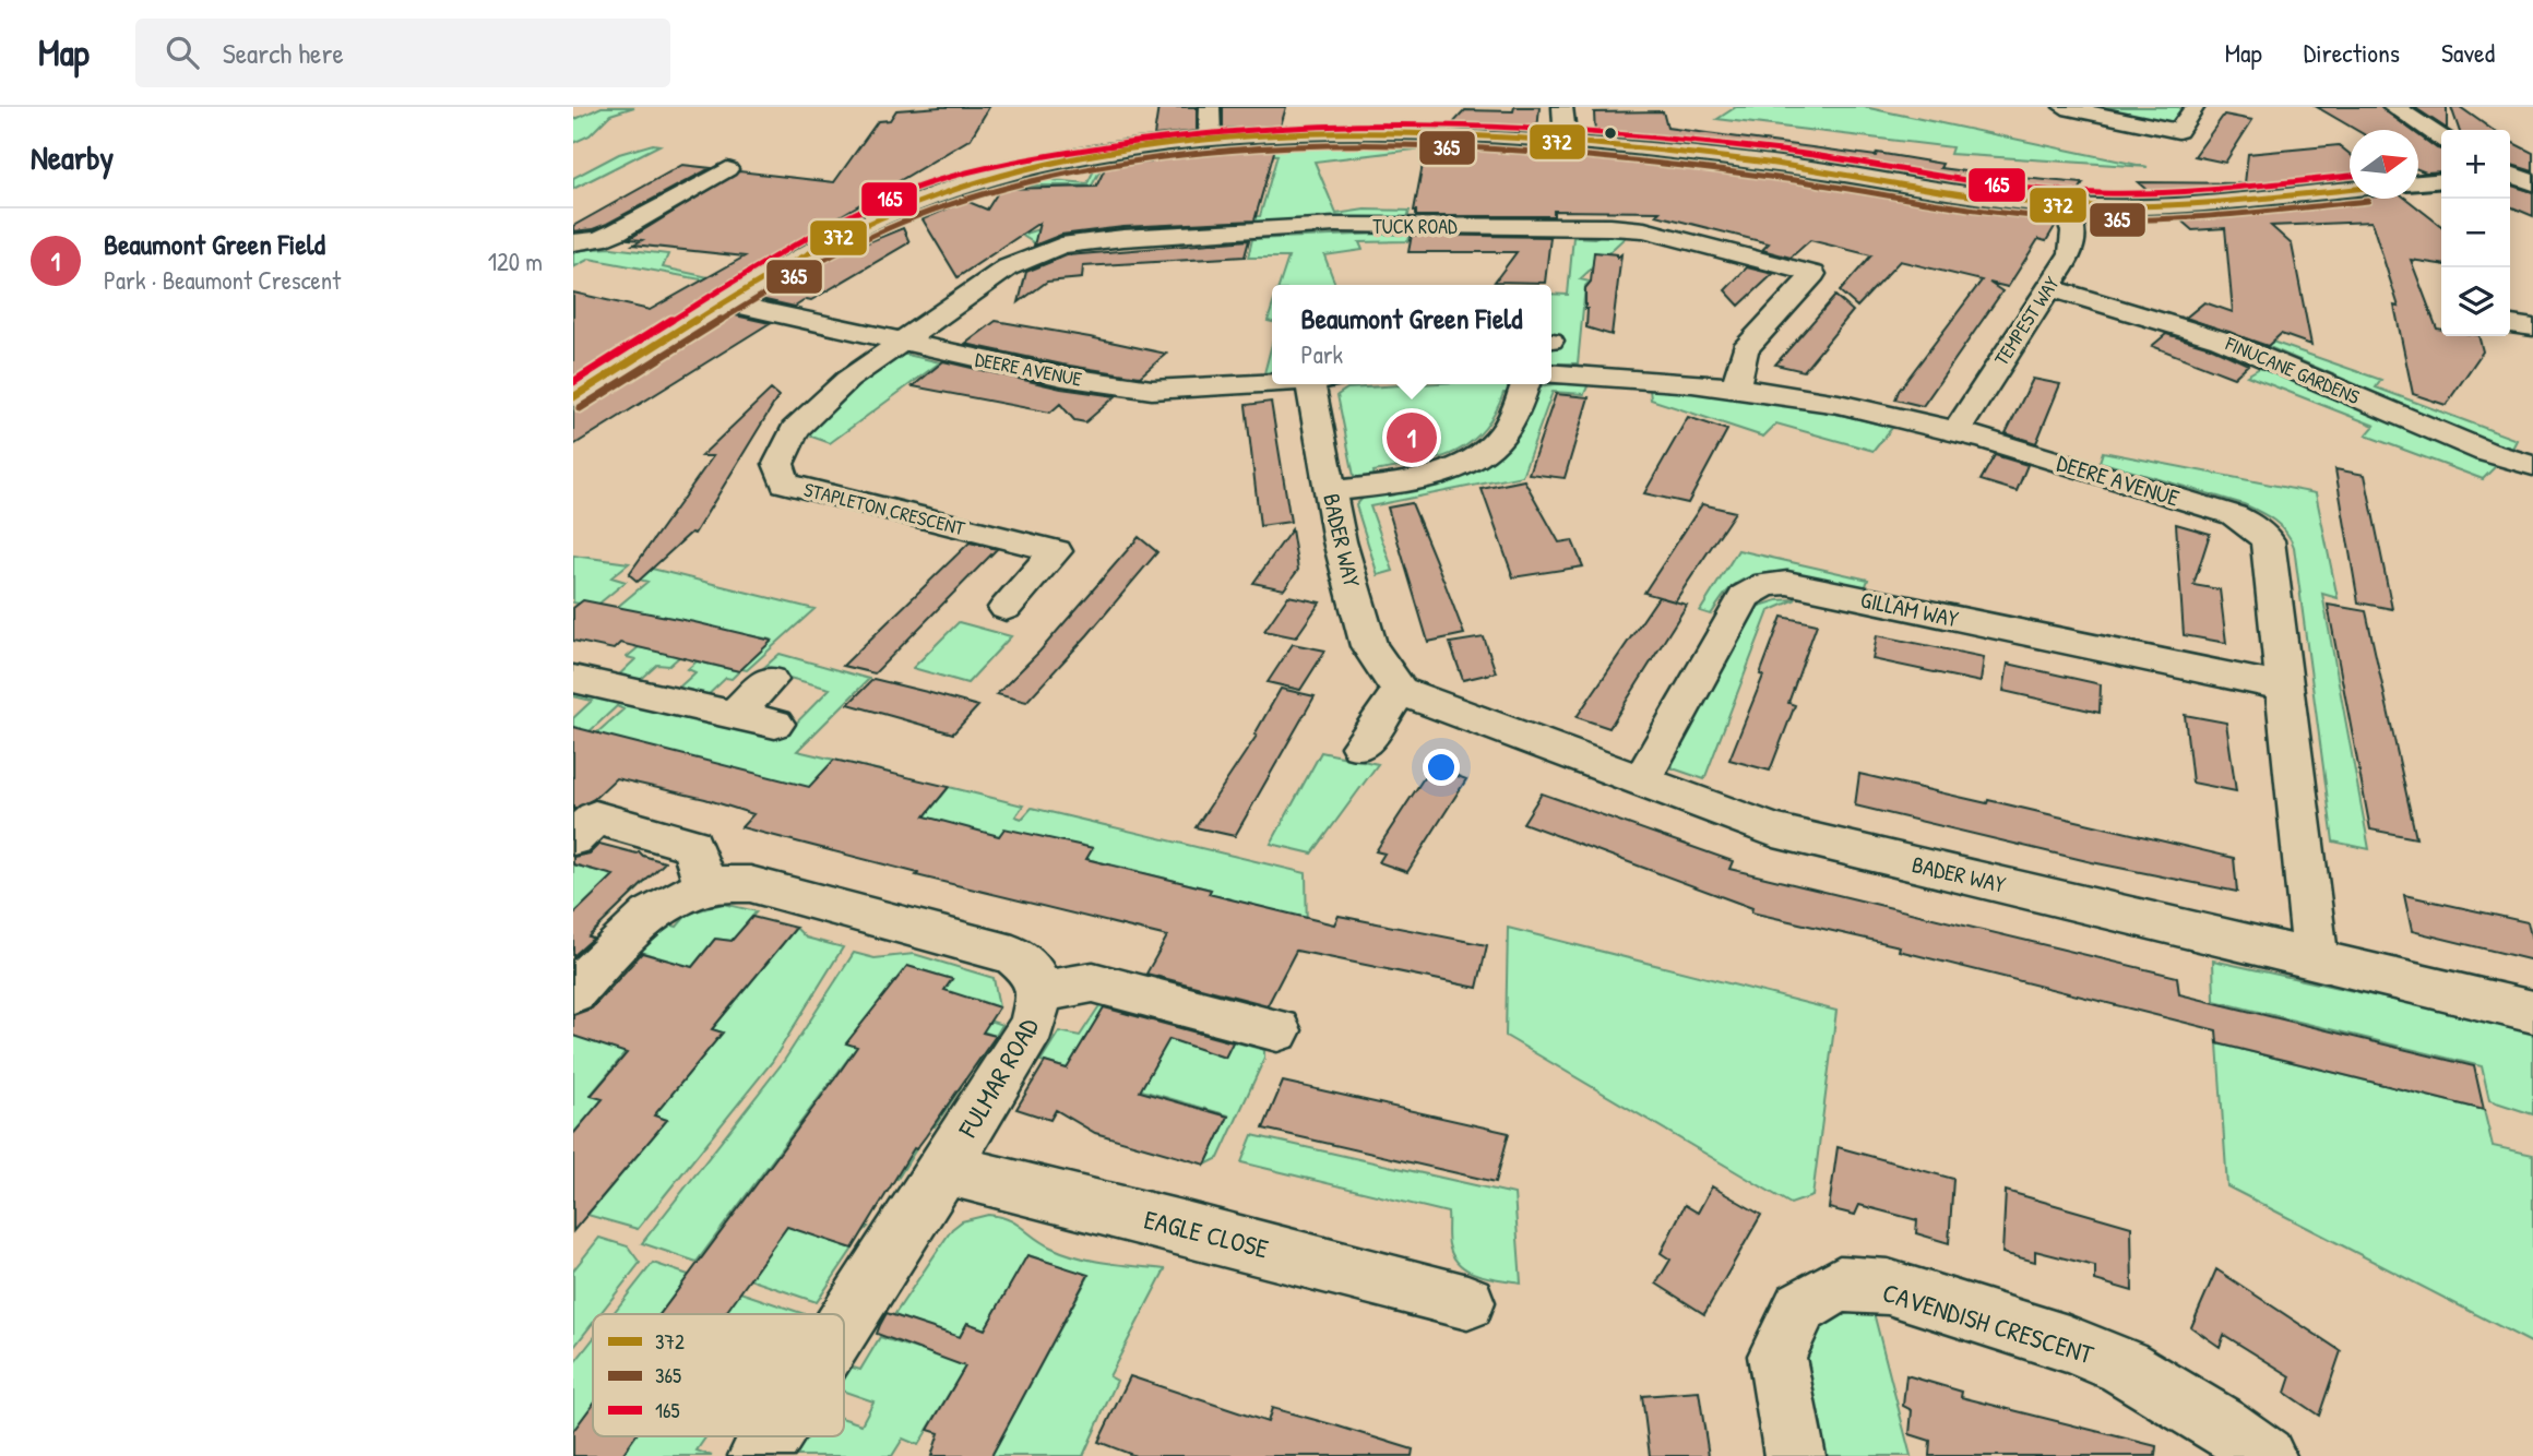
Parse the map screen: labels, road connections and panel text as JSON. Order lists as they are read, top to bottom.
{
  "streets": {
    "street": [
      "TUCK ROAD",
      "TEMPEST WAY",
      "DEERE AVENUE",
      "FINUCANE GARDENS",
      "STAPLETON CRESCENT",
      "BADER WAY",
      "GILLAM WAY",
      "FULMAR ROAD",
      "EAGLE CLOSE",
      "CAVENDISH CRESCENT"
    ]
  },
  "crossings": [
    ["TUCK ROAD", "DEERE AVENUE"],
    ["TUCK ROAD", "STAPLETON CRESCENT"],
    ["TEMPEST WAY", "DEERE AVENUE"],
    ["TEMPEST WAY", "FINUCANE GARDENS"],
    ["DEERE AVENUE", "STAPLETON CRESCENT"],
    ["DEERE AVENUE", "BADER WAY"],
    ["DEERE AVENUE", "GILLAM WAY"],
    ["BADER WAY", "GILLAM WAY"],
    ["FULMAR ROAD", "EAGLE CLOSE"]
  ],
  "lines": ["transit line 165", "transit line 372", "transit line 365"],
  "legend": ["372", "365", "165"],
  "north": "right",
  "page": {
    "header": "Map",
    "search": "Search here",
    "nav": ["Map", "Directions", "Saved"],
    "heading": "Nearby",
    "map_buttons": ["+", "−"],
    "list": [
      {
        "mark": "1",
        "name": "Beaumont Green Field",
        "note": "Park · Beaumont Crescent",
        "value": "120 m"
      }
    ],
    "popup": ["Beaumont Green Field", "Park"],
    "pins": "1"
  }
}
